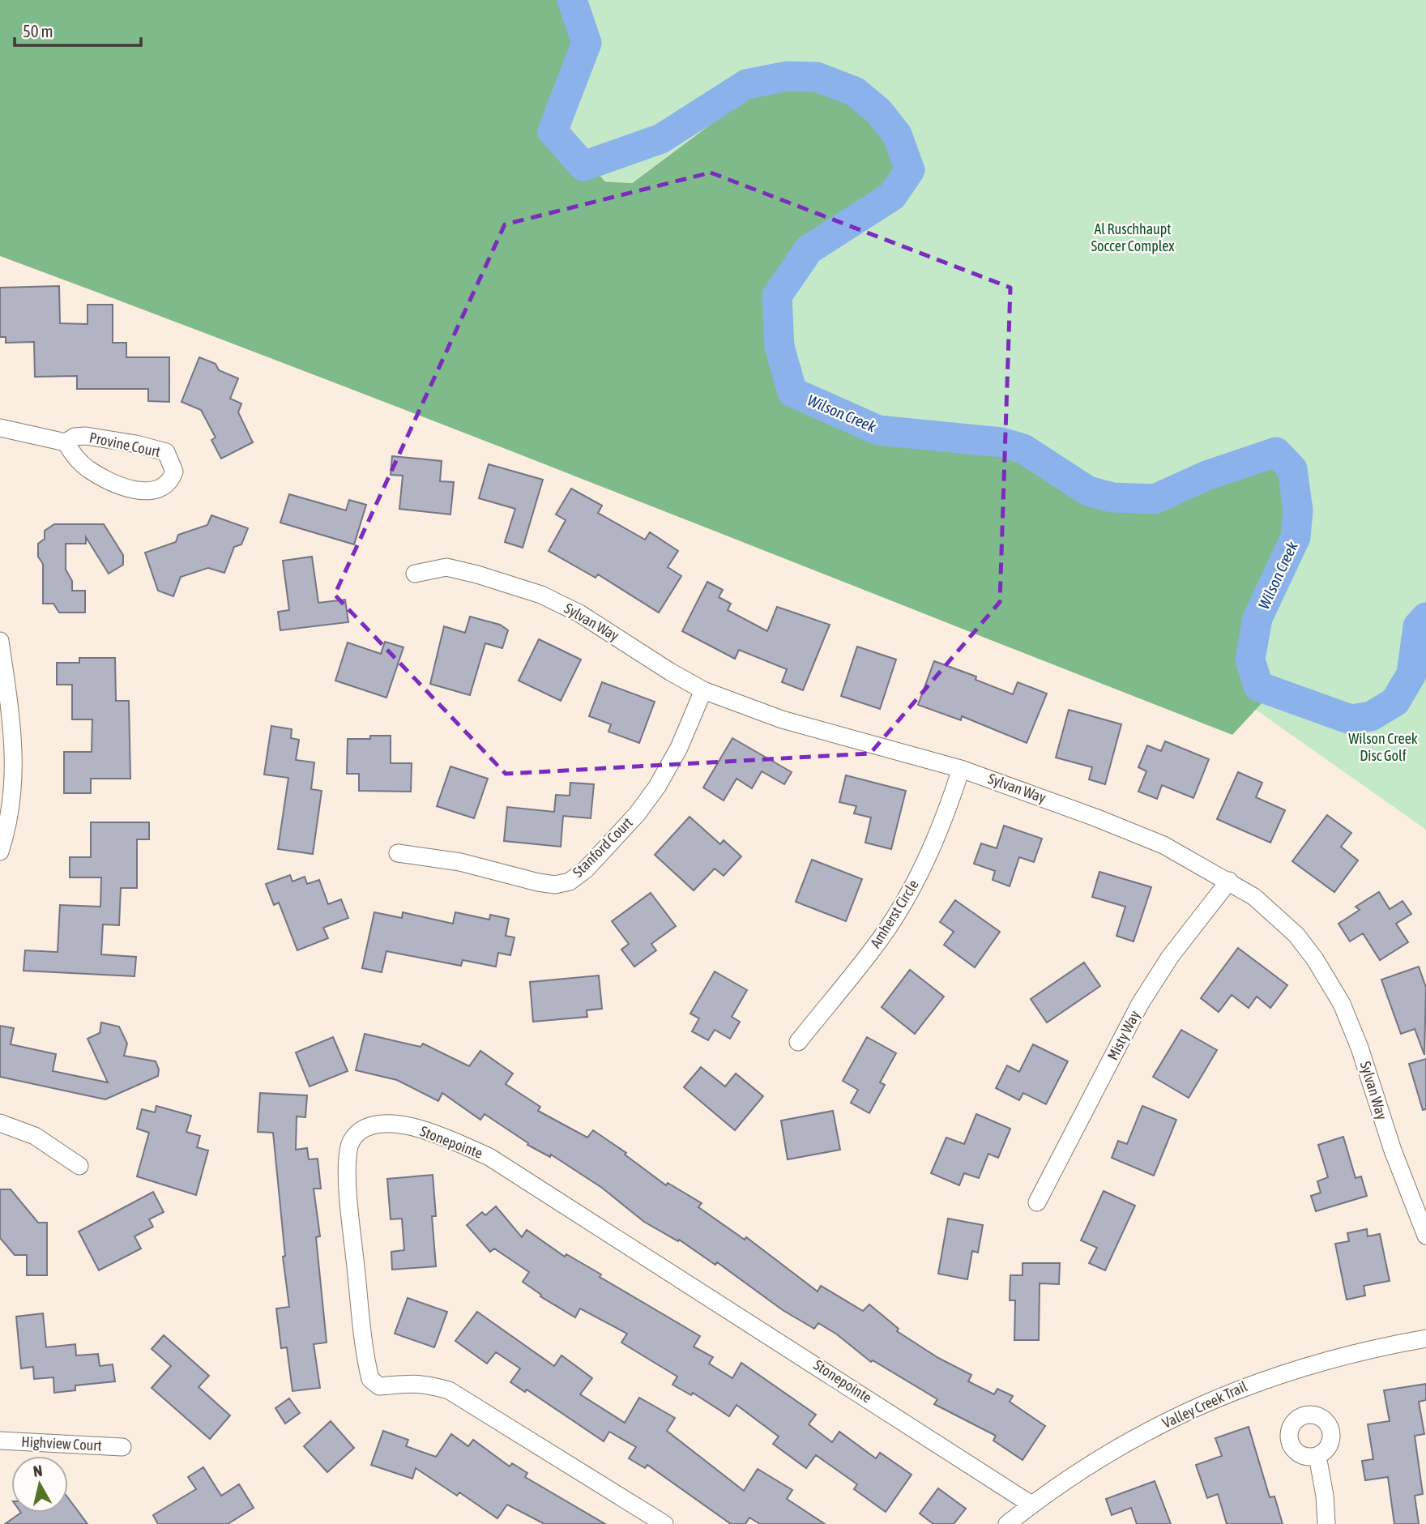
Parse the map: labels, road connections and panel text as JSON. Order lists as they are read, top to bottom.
{
  "streets": {
    "street": [
      "Provine Court",
      "Sylvan Way",
      "Stanford Court",
      "Amherst Circle",
      "Misty Way",
      "Stonepointe",
      "Valley Creek Trail",
      "Highview Court"
    ]
  },
  "crossings": [
    ["Sylvan Way", "Stanford Court"],
    ["Sylvan Way", "Amherst Circle"],
    ["Sylvan Way", "Misty Way"],
    ["Stonepointe", "Valley Creek Trail"]
  ],
  "water": ["Wilson Creek"],
  "parks": ["Al Ruschhaupt Soccer Complex", "Wilson Creek Disc Golf"],
  "scale_bar": "50 m",
  "north": "top"
}
